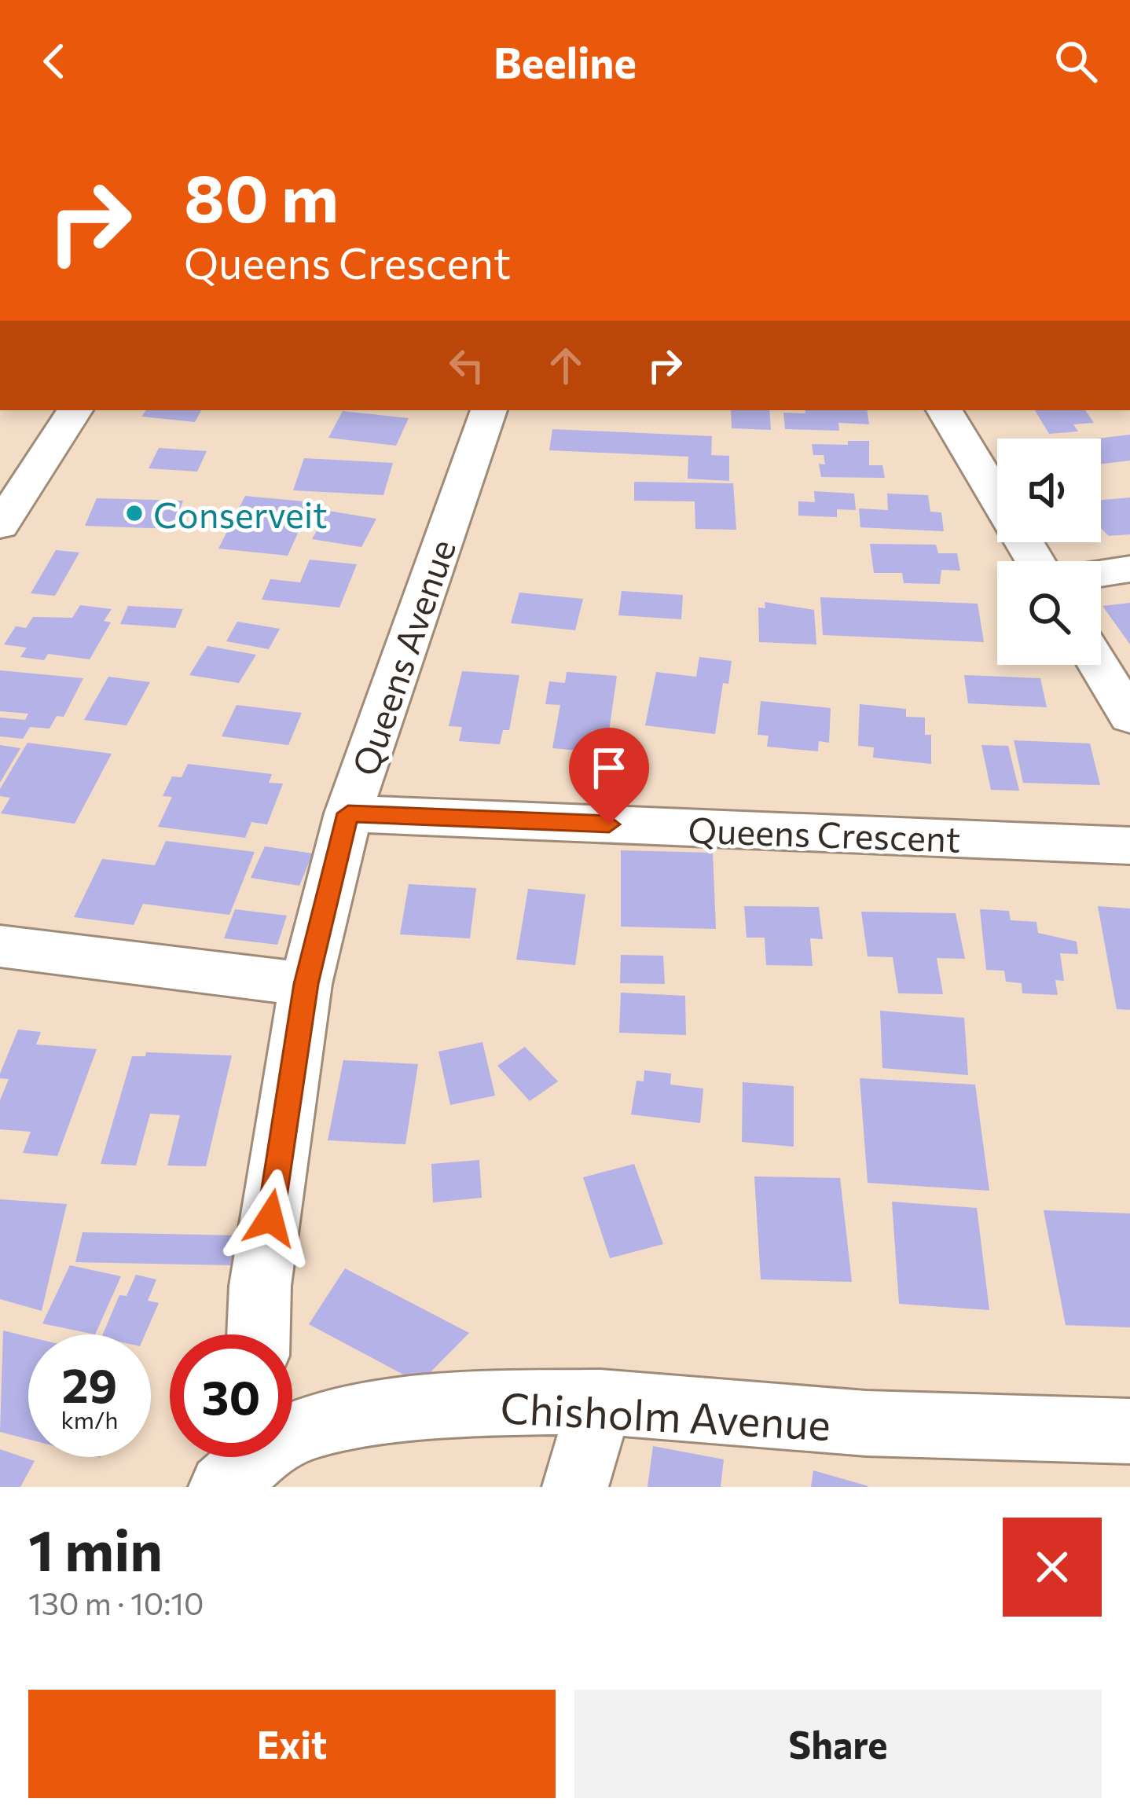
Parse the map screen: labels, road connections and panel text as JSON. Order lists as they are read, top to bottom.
{
  "streets": {
    "street": ["Queens Avenue", "Queens Crescent", "Chisholm Avenue"]
  },
  "crossings": [
    ["Queens Avenue", "Queens Crescent"]
  ],
  "places": ["Conserveit"],
  "page": {
    "header": "Beeline",
    "turn": ["80 m", "Queens Crescent"],
    "speed": "29 km/h",
    "limit": "30",
    "heading": ["1 min", "130 m · 10:10"],
    "buttons": ["Exit", "Share"]
  }
}
